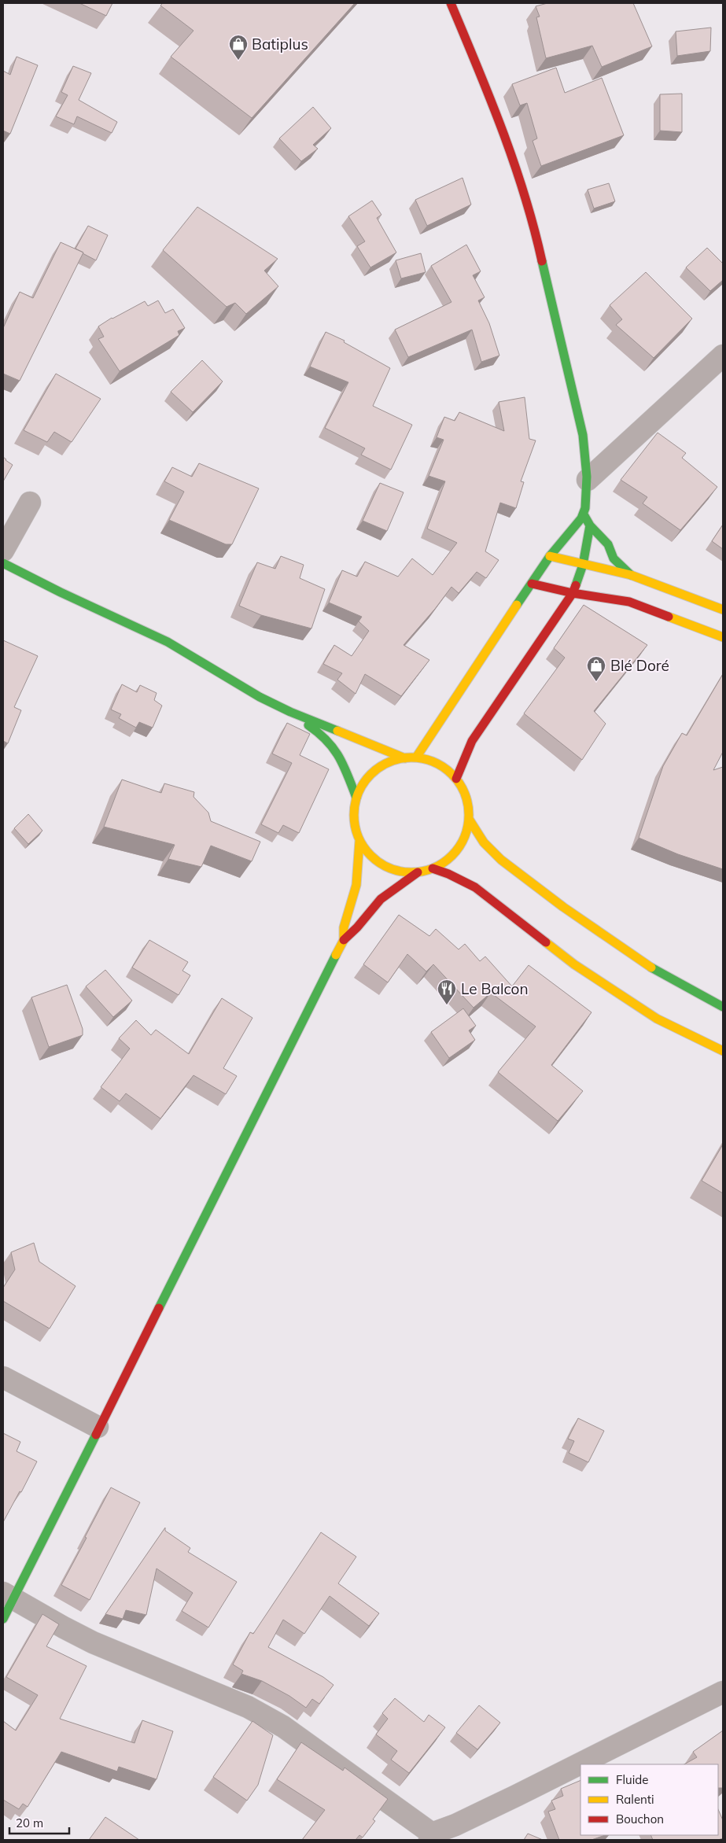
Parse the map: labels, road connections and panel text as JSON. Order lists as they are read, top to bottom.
{
  "places": {
    "shop": ["Batiplus", "Blé Doré"],
    "restaurant": ["Le Balcon"]
  },
  "legend": ["Fluide", "Ralenti", "Bouchon"],
  "scale_bar": "20 m"
}
